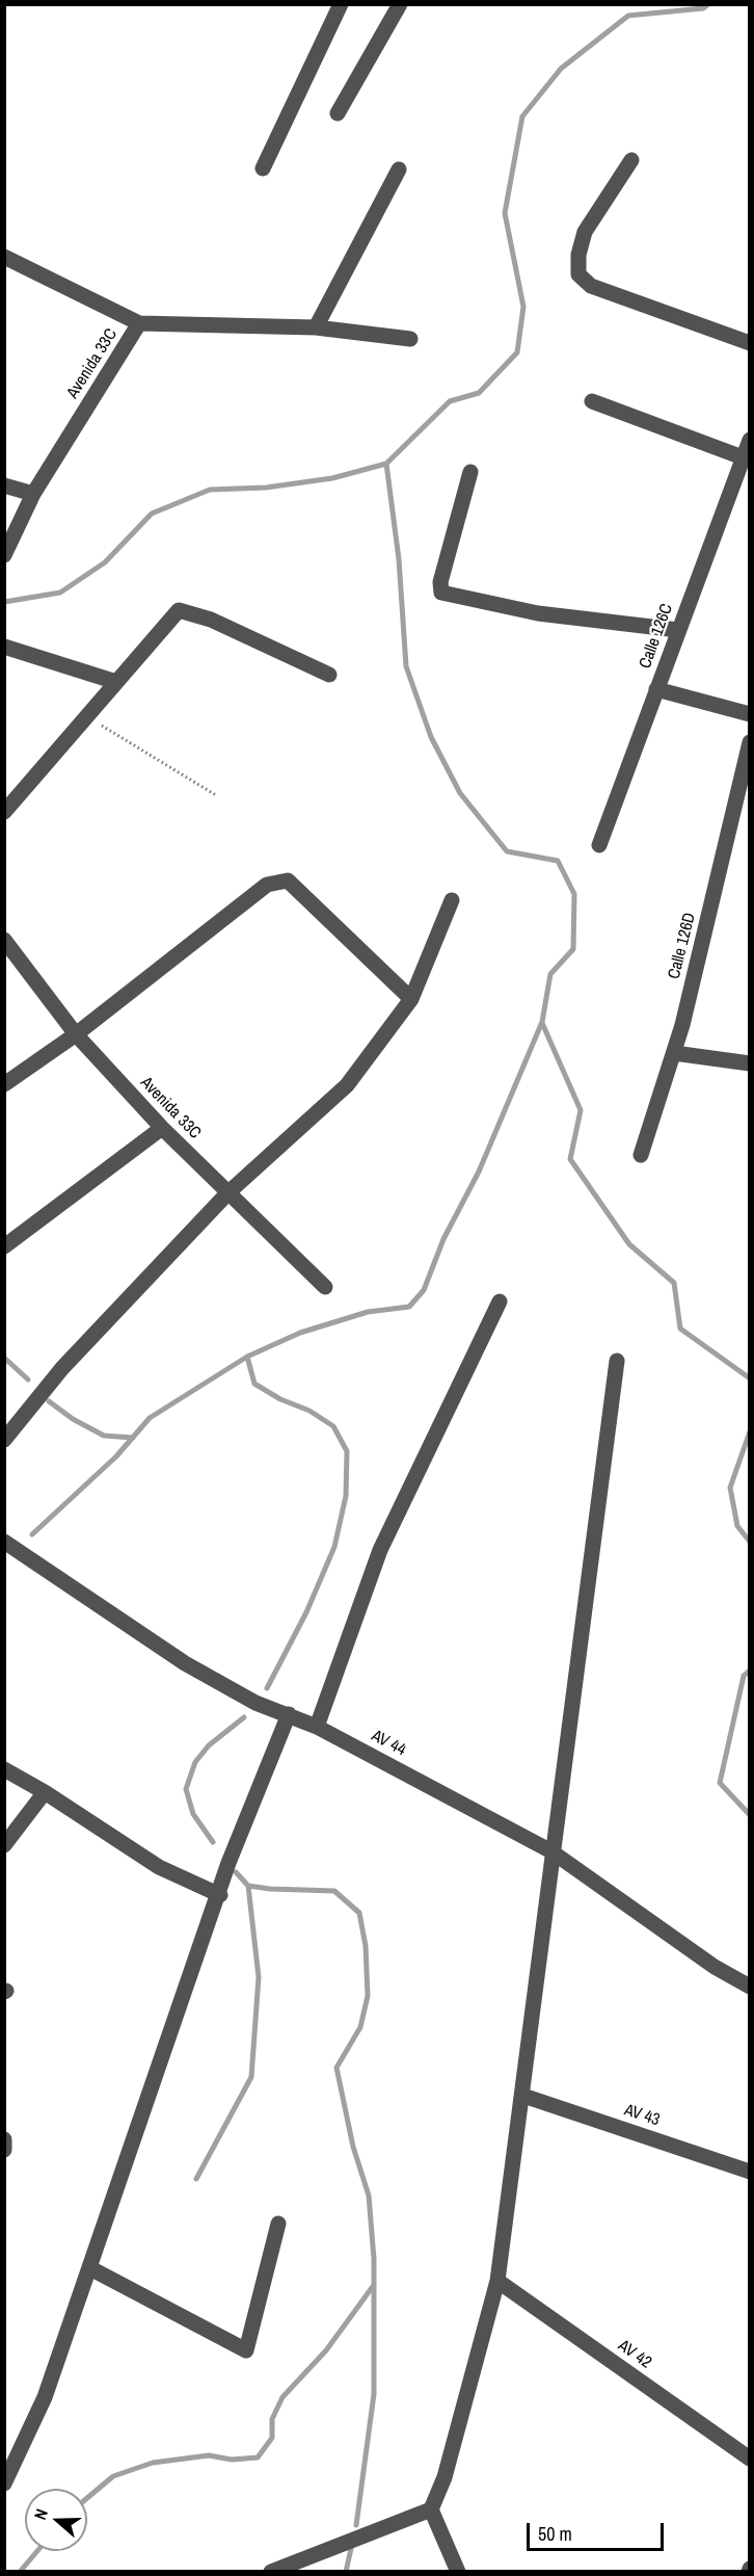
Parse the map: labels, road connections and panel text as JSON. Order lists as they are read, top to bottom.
{
  "streets": {
    "street": [
      "Avenida 33C",
      "Calle 126C",
      "Calle 126D",
      "AV 44",
      "AV 43",
      "AV 42"
    ]
  },
  "scale_bar": "50 m",
  "north": "left"
}
